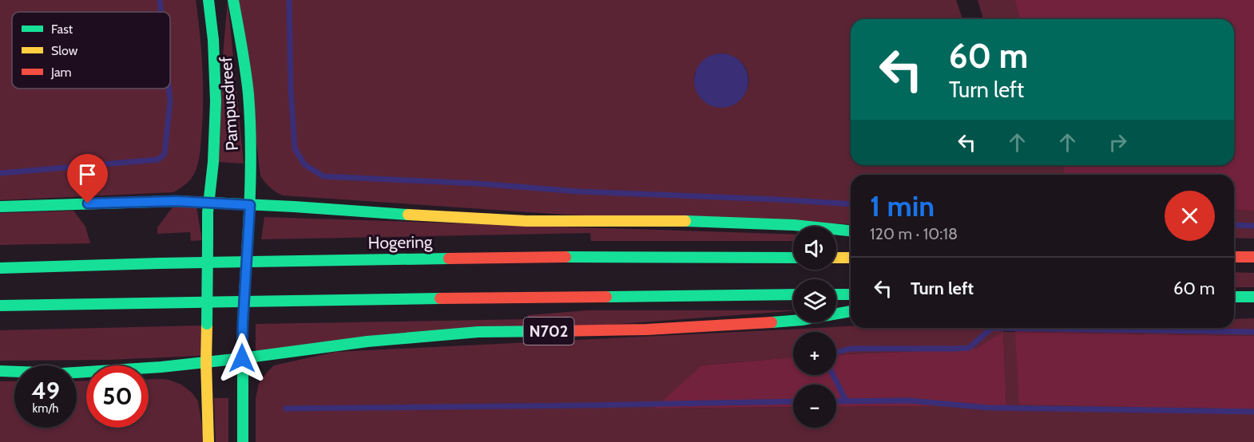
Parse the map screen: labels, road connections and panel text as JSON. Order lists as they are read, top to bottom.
{
  "streets": {
    "main road": ["Pampusdreef", "Hogering", "N702"]
  },
  "crossings": [
    ["Pampusdreef", "N702"]
  ],
  "legend": ["Fast", "Slow", "Jam"],
  "page": {
    "turn": ["60 m", "Turn left"],
    "heading": ["1 min", "120 m · 10:18"],
    "map_buttons": ["+", "−"],
    "list": [
      {
        "name": "Turn left",
        "value": "60 m"
      }
    ],
    "speed": "49 km/h",
    "limit": "50"
  }
}
